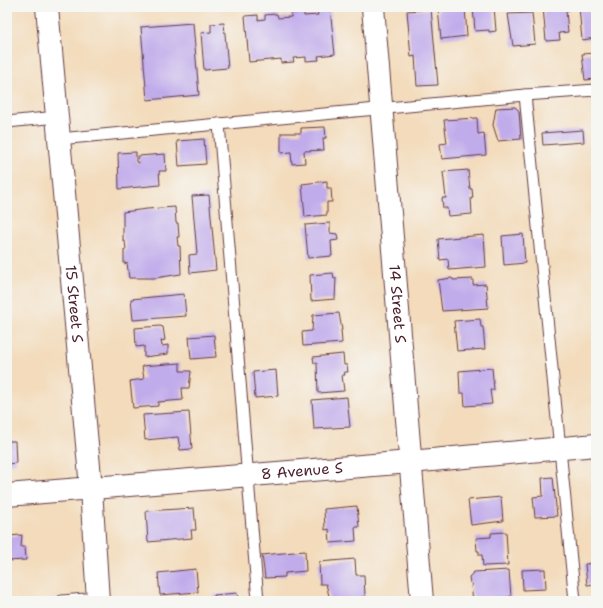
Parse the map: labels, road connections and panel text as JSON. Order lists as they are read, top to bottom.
{
  "streets": {
    "street": ["15 Street S", "14 Street S", "8 Avenue S"]
  },
  "crossings": [
    ["15 Street S", "8 Avenue S"],
    ["14 Street S", "8 Avenue S"]
  ]
}
